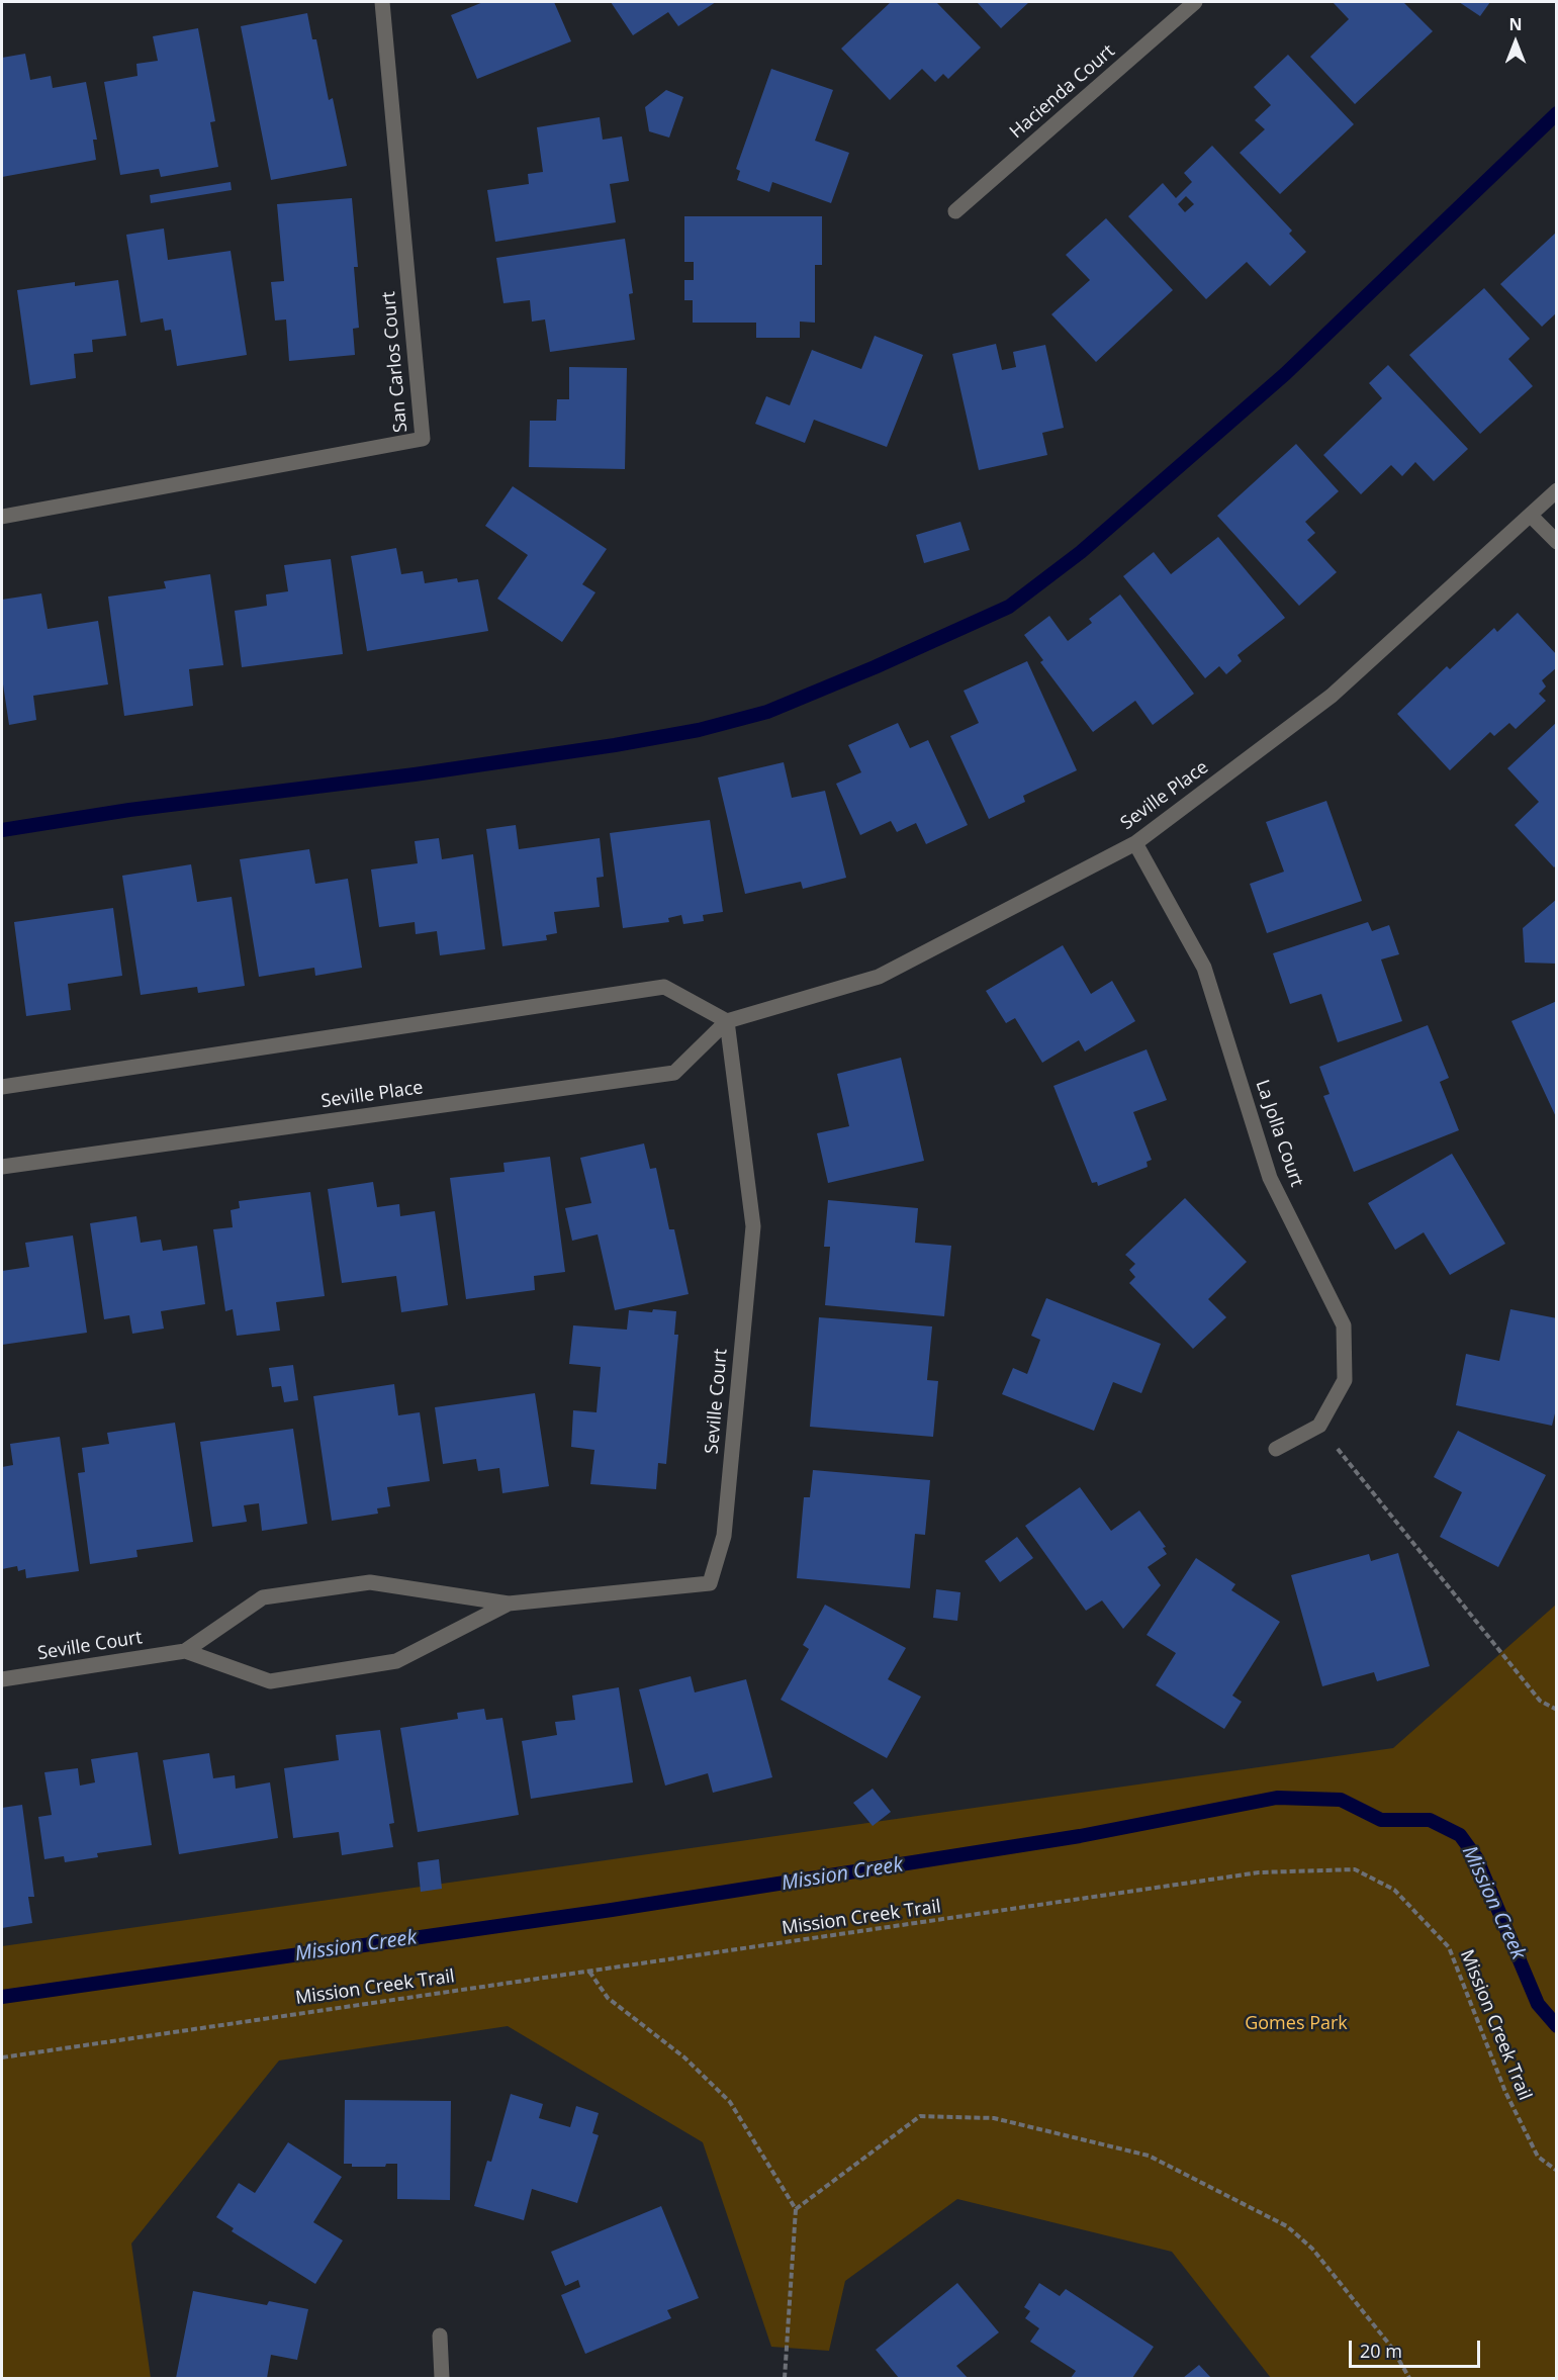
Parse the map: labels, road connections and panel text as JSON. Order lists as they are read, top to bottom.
{
  "streets": {
    "street": [
      "Hacienda Court",
      "San Carlos Court",
      "Seville Place",
      "La Jolla Court",
      "Seville Court"
    ],
    "path": ["Mission Creek Trail"]
  },
  "crossings": [
    ["Seville Place", "La Jolla Court"],
    ["Seville Place", "Seville Court"]
  ],
  "water": ["Mission Creek"],
  "parks": ["Gomes Park"],
  "scale_bar": "20 m",
  "north": "top"
}
